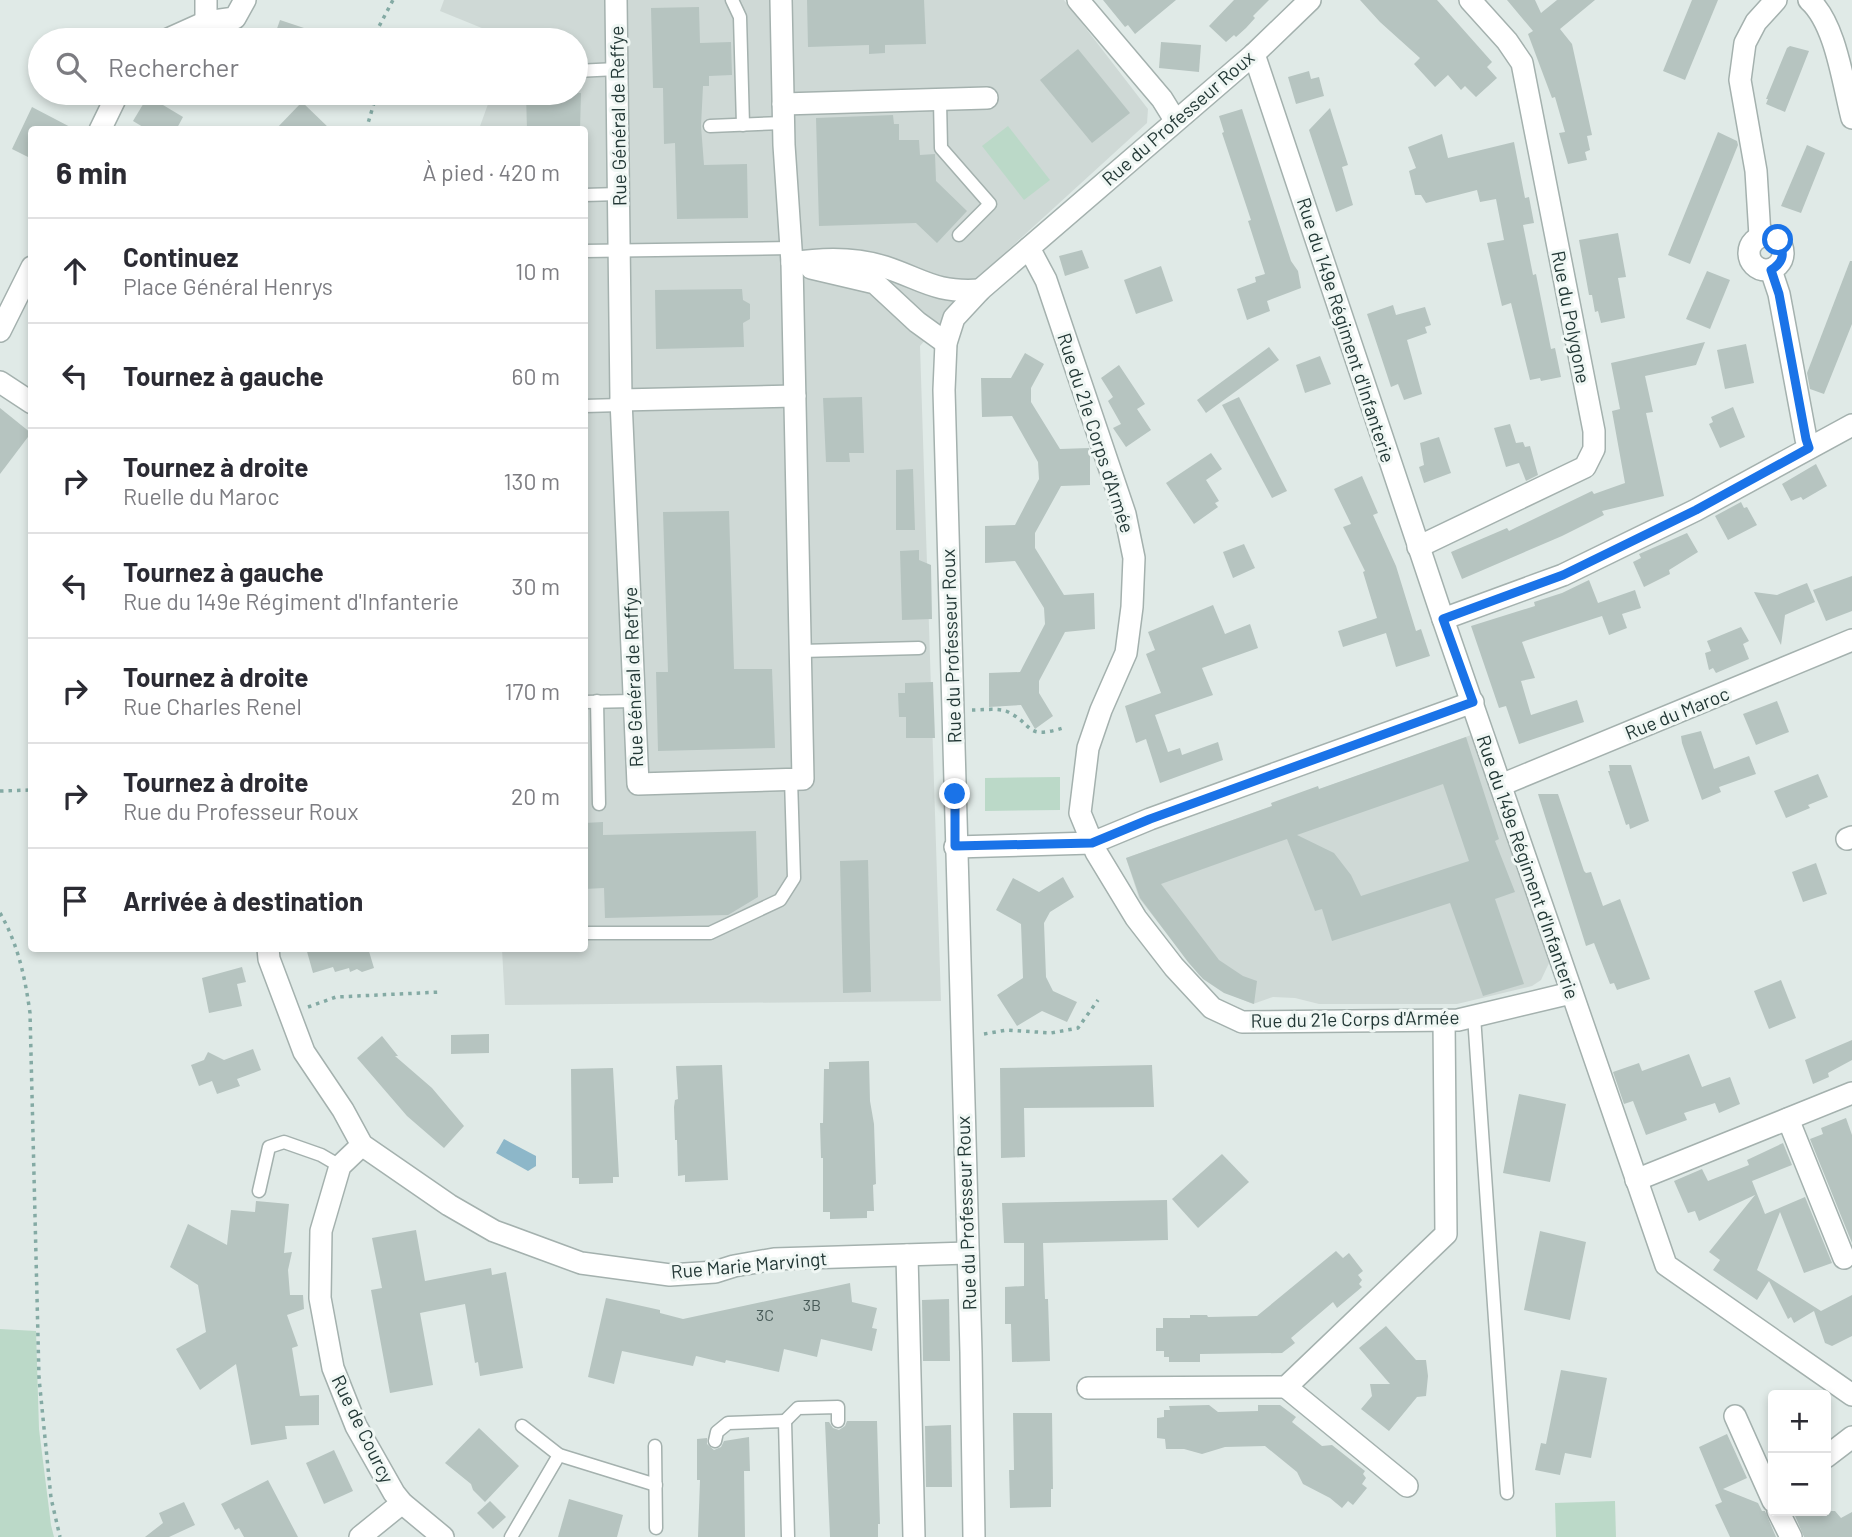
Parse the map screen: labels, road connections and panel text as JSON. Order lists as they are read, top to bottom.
{
  "streets": {
    "street": [
      "Rue Général de Reffye",
      "Rue du Professeur Roux",
      "Rue du Polygone",
      "Rue du 149e Régiment d'Infanterie",
      "Rue du 21e Corps d'Armée",
      "Rue du Maroc",
      "Rue Marie Marvingt",
      "Rue de Courcy"
    ]
  },
  "crossings": [
    ["Rue du Professeur Roux", "Rue du 149e Régiment d'Infanterie"],
    ["Rue du Professeur Roux", "Rue du 21e Corps d'Armée"],
    ["Rue du Professeur Roux", "Rue Marie Marvingt"],
    ["Rue du Polygone", "Rue du 149e Régiment d'Infanterie"],
    ["Rue du 149e Régiment d'Infanterie", "Rue du 21e Corps d'Armée"],
    ["Rue du 149e Régiment d'Infanterie", "Rue du Maroc"],
    ["Rue Marie Marvingt", "Rue de Courcy"]
  ],
  "house_numbers": ["3B", "3C"],
  "page": {
    "search": "Rechercher",
    "heading": ["6 min", "À pied · 420 m"],
    "list": [
      ["Continuez", "Place Général Henrys", "10 m"],
      ["Tournez à gauche", "60 m"],
      ["Tournez à droite", "Ruelle du Maroc", "130 m"],
      ["Tournez à gauche", "Rue du 149e Régiment d'Infanterie", "30 m"],
      ["Tournez à droite", "Rue Charles Renel", "170 m"],
      ["Tournez à droite", "Rue du Professeur Roux", "20 m"],
      "Arrivée à destination"
    ],
    "map_buttons": ["+", "−"]
  }
}
